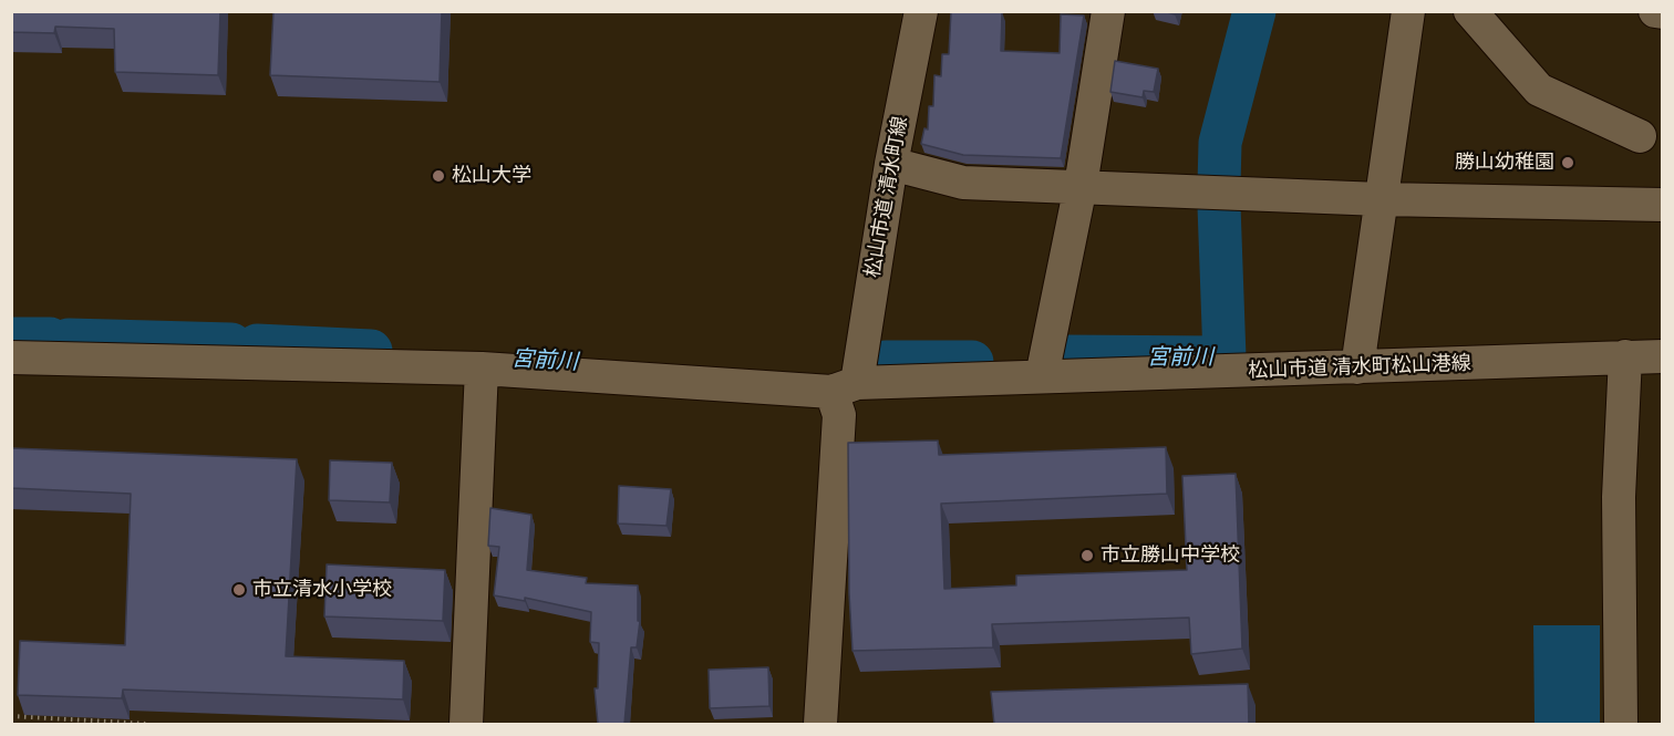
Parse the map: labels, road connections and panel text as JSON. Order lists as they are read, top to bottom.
{
  "streets": {
    "street": ["松山市道 清水町線", "松山市道 清水町松山港線"]
  },
  "crossings": [
    ["松山市道 清水町線", "松山市道 清水町松山港線"]
  ],
  "water": ["宮前川"],
  "places": [
    "勝山幼稚園",
    "松山大学",
    "市立勝山中学校",
    "市立清水小学校"
  ]
}
